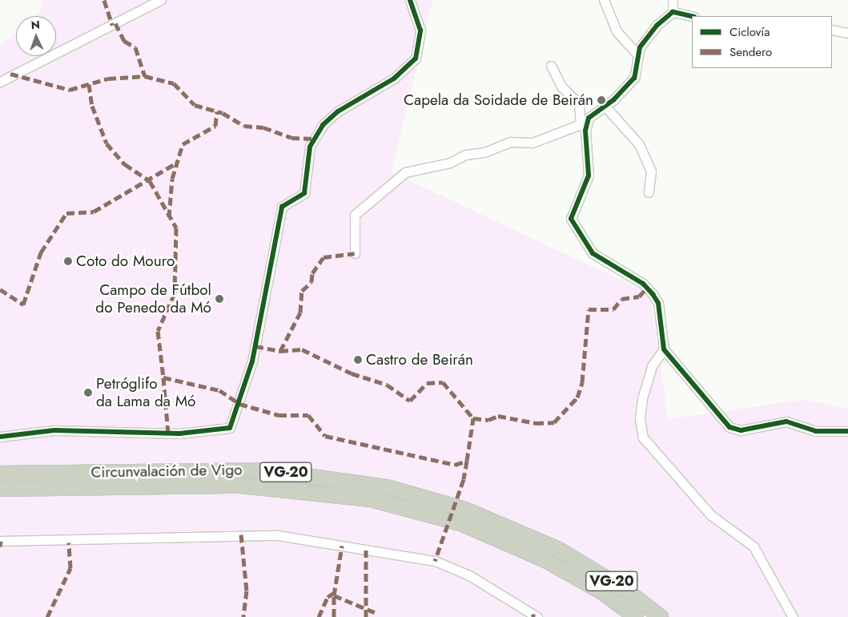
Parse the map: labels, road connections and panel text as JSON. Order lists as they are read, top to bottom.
{
  "streets": {
    "highway": ["Circunvalación de Vigo", "VG-20"]
  },
  "places": [
    "Capela da Soidade de Beirán",
    "Coto do Mouro",
    "Campo de Fútbol do Penedo da Mó",
    "Castro de Beirán",
    "Petróglifo da Lama da Mó"
  ],
  "legend": ["Ciclovía", "Sendero"],
  "north": "top"
}
